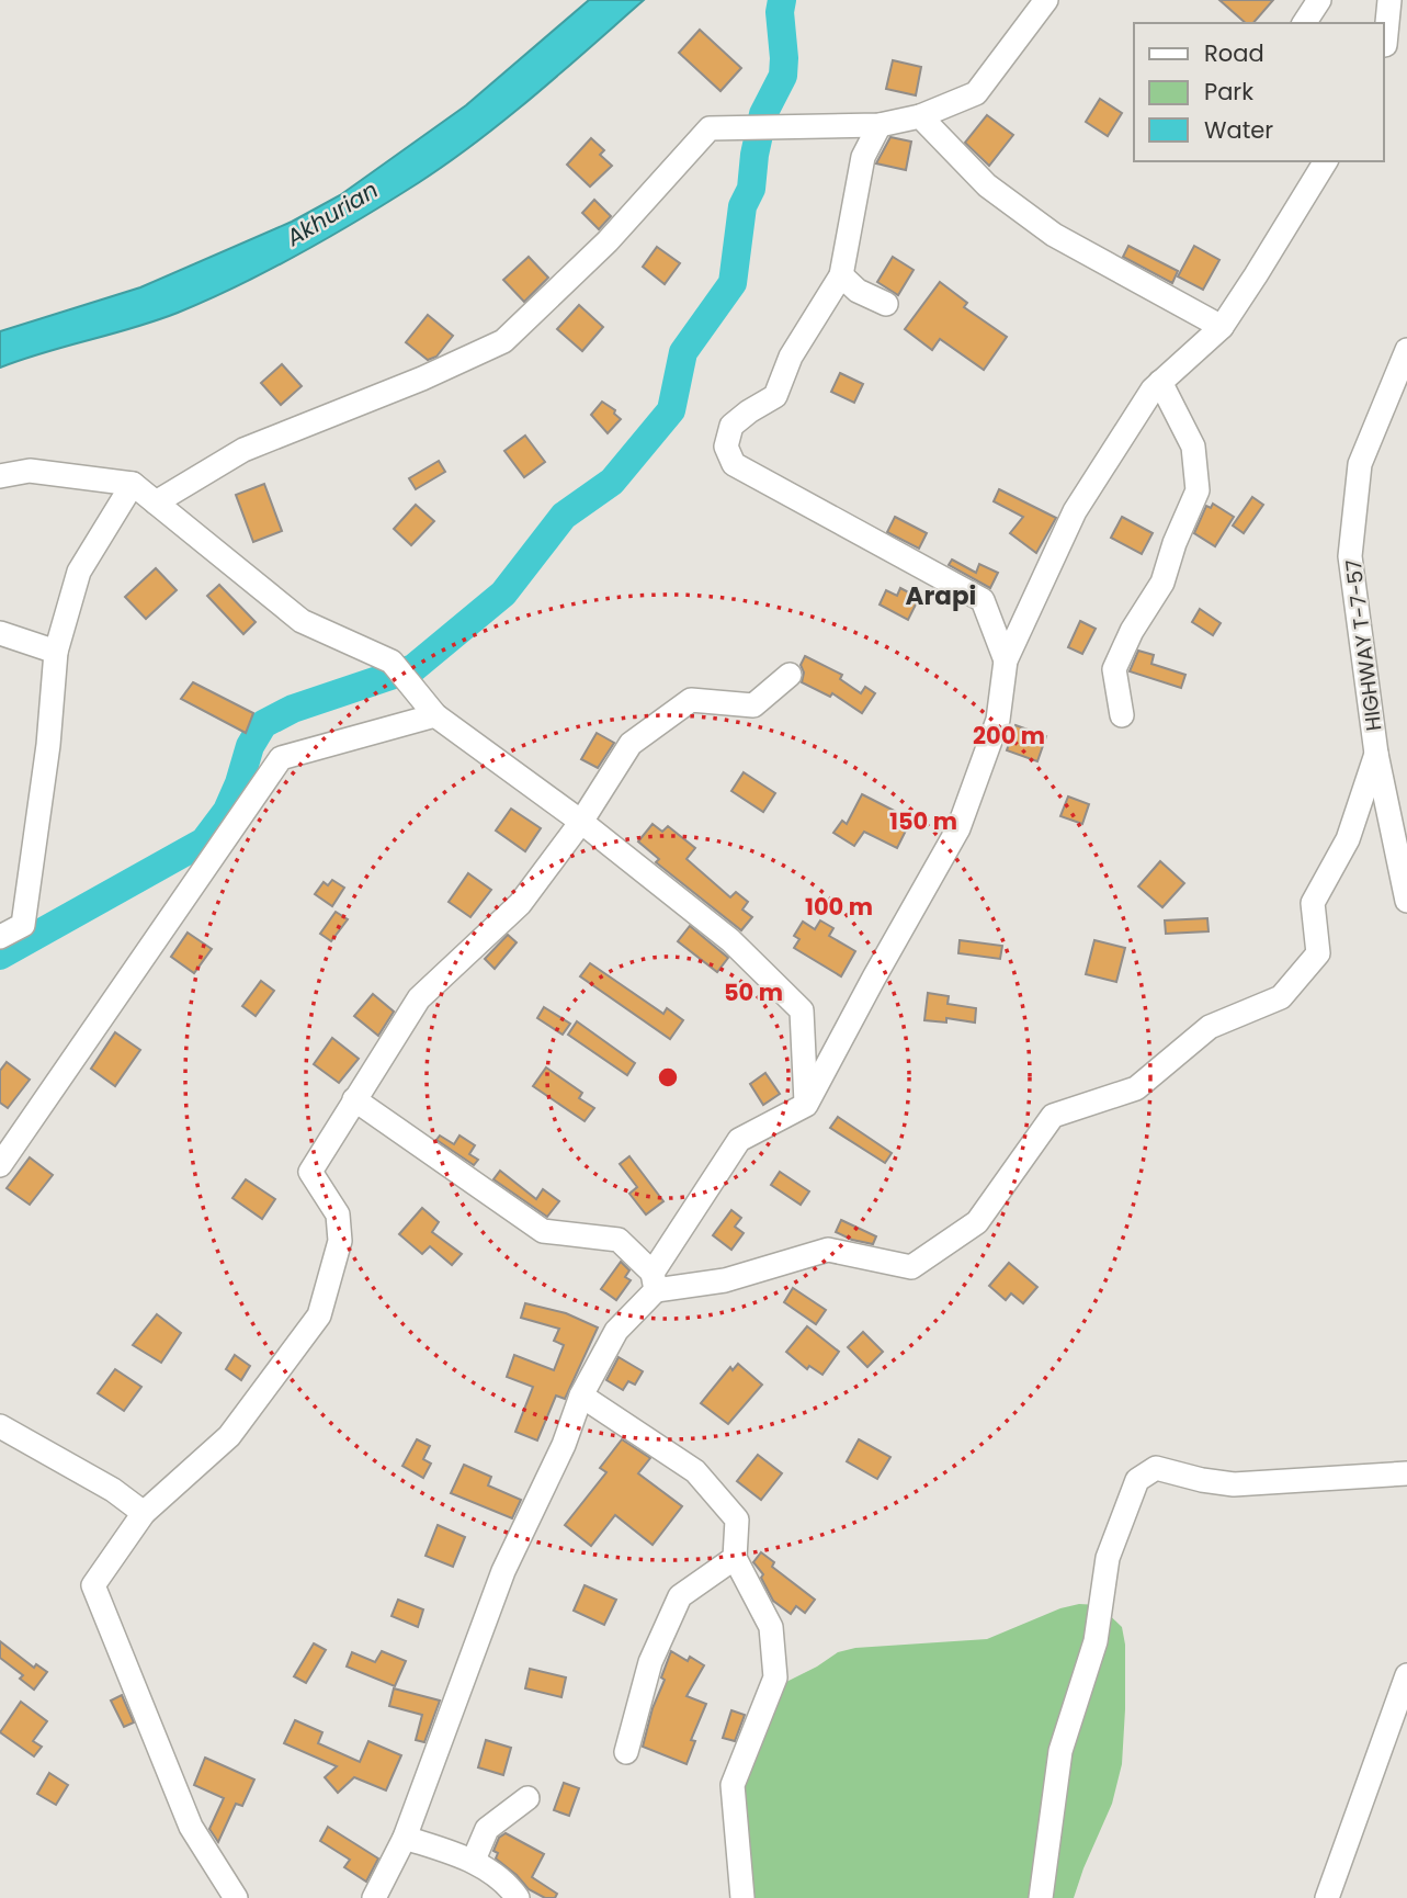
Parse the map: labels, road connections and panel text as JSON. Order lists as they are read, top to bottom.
{
  "streets": {
    "street": ["HIGHWAY T-7-57"]
  },
  "districts": ["Arapi"],
  "water": ["Akhurian"],
  "legend": ["Road", "Park", "Water"],
  "rings": [
    "200 m",
    "150 m",
    "100 m",
    "50 m"
  ]
}
